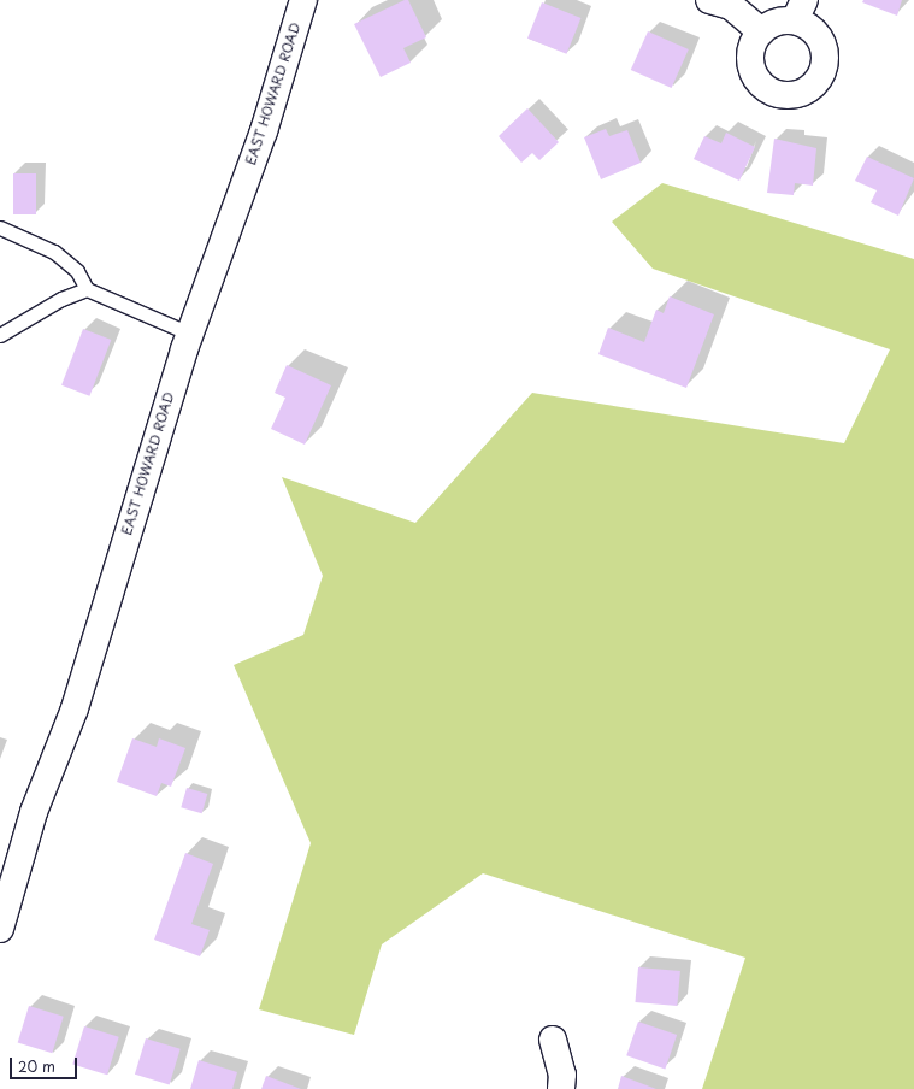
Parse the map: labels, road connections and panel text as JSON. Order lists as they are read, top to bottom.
{
  "streets": {
    "street": ["EAST HOWARD ROAD"]
  },
  "scale_bar": "20 m"
}
